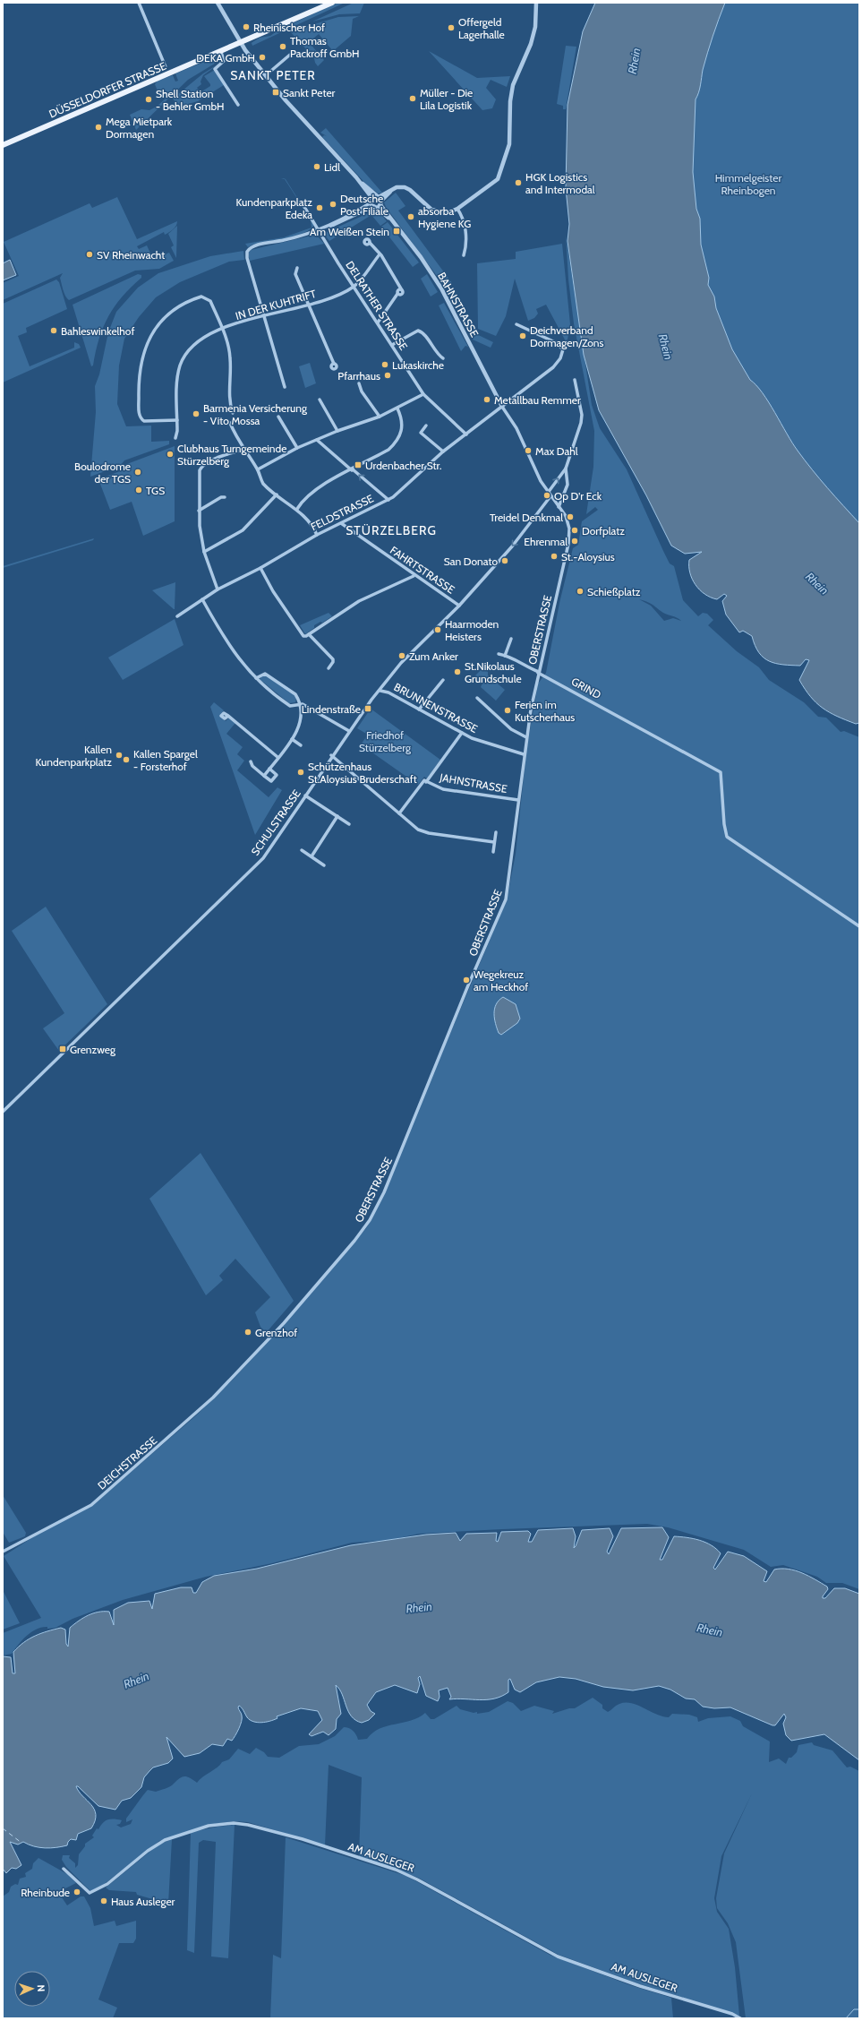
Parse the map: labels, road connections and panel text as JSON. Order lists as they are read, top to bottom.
{
  "streets": {
    "main road": ["DÜSSELDORFER STRASSE"],
    "street": [
      "IN DER KUHTRIFT",
      "BAHNSTRASSE",
      "DELRATHER STRASSE",
      "FELDSTRASSE",
      "FAHRTSTRASSE",
      "OBERSTRASSE",
      "GRIND",
      "BRUNNENSTRASSE",
      "JAHNSTRASSE",
      "SCHULSTRASSE",
      "DEICHSTRASSE",
      "AM AUSLEGER"
    ]
  },
  "crossings": [
    ["DÜSSELDORFER STRASSE", "BAHNSTRASSE"],
    ["IN DER KUHTRIFT", "DELRATHER STRASSE"],
    ["BAHNSTRASSE", "FELDSTRASSE"],
    ["BAHNSTRASSE", "OBERSTRASSE"],
    ["DELRATHER STRASSE", "FELDSTRASSE"],
    ["FELDSTRASSE", "FAHRTSTRASSE"],
    ["FELDSTRASSE", "OBERSTRASSE"],
    ["FAHRTSTRASSE", "SCHULSTRASSE"],
    ["OBERSTRASSE", "GRIND"],
    ["OBERSTRASSE", "BRUNNENSTRASSE"],
    ["OBERSTRASSE", "JAHNSTRASSE"],
    ["OBERSTRASSE", "SCHULSTRASSE"],
    ["OBERSTRASSE", "DEICHSTRASSE"],
    ["BRUNNENSTRASSE", "JAHNSTRASSE"],
    ["BRUNNENSTRASSE", "SCHULSTRASSE"]
  ],
  "districts": ["SANKT PETER", "STÜRZELBERG"],
  "water": ["Rhein"],
  "parks": ["Himmelgeister Rheinbogen", "Friedhof Stürzelberg"],
  "places": {
    "other": [
      "Rheinischer Hof",
      "Offergeld Lagerhalle",
      "Thomas Packroff GmbH",
      "DEKA GmbH",
      "Müller - Die Lila Logistik",
      "Shell Station - Behler GmbH",
      "Mega Mietpark Dormagen",
      "Lidl",
      "HGK Logistics and Intermodal",
      "Deutsche Post Filiale",
      "Kundenparkplatz Edeka",
      "absorba Hygiene KG",
      "SV Rheinwacht",
      "Bahleswinkelhof",
      "Deichverband Dormagen/Zons",
      "Lukaskirche",
      "Pfarrhaus",
      "Metallbau Remmer",
      "Barmenia Versicherung - Vito Mossa",
      "Max Dahl",
      "Clubhaus Turngemeinde Stürzelberg",
      "Boulodrome der TGS",
      "TGS",
      "Op D'r Eck",
      "Treidel Denkmal",
      "Dorfplatz",
      "Ehrenmal",
      "St.-Aloysius",
      "San Donato",
      "Schießplatz",
      "Haarmoden Heisters",
      "Zum Anker",
      "St.Nikolaus Grundschule",
      "Ferien im Kutscherhaus",
      "Kallen Kundenparkplatz",
      "Kallen Spargel - Forsterhof",
      "Schützenhaus St.Aloysius Bruderschaft",
      "Wegekreuz am Heckhof",
      "Grenzhof",
      "Rheinbude",
      "Haus Ausleger"
    ],
    "transit": [
      "Sankt Peter",
      "Am Weißen Stein",
      "Urdenbacher Str.",
      "Lindenstraße",
      "Grenzweg"
    ]
  },
  "north": "right"
}
